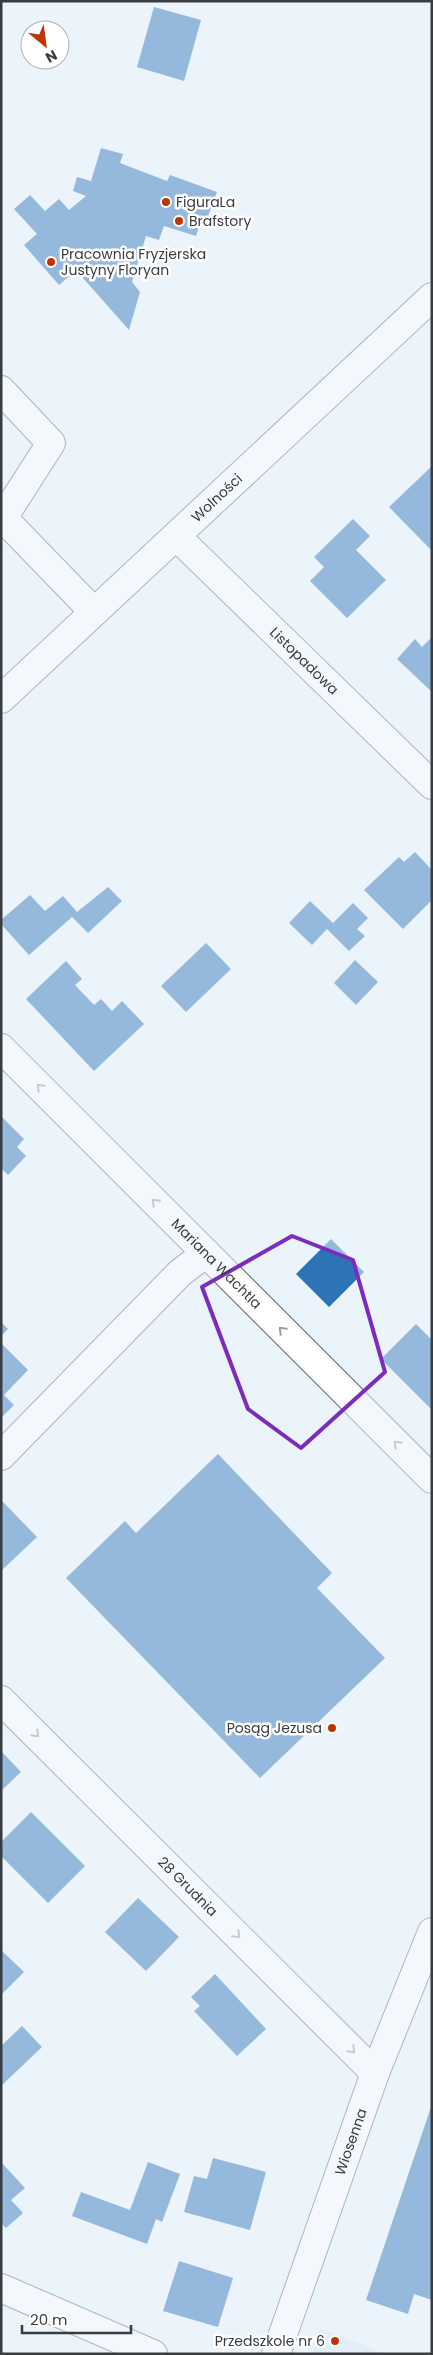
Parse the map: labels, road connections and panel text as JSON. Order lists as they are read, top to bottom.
{
  "streets": {
    "street": [
      "Wolności",
      "Listopadowa",
      "Mariana Wachtla",
      "28 Grudnia",
      "Wiosenna"
    ]
  },
  "crossings": [
    ["Wolności", "Listopadowa"],
    ["28 Grudnia", "Wiosenna"]
  ],
  "one_way": ["Mariana Wachtla", "28 Grudnia"],
  "places": [
    "FiguraLa",
    "Brafstory",
    "Pracownia Fryzjerska Justyny Floryan",
    "Posąg Jezusa",
    "Przedszkole nr 6"
  ],
  "scale_bar": "20 m",
  "north": "bottom right"
}
